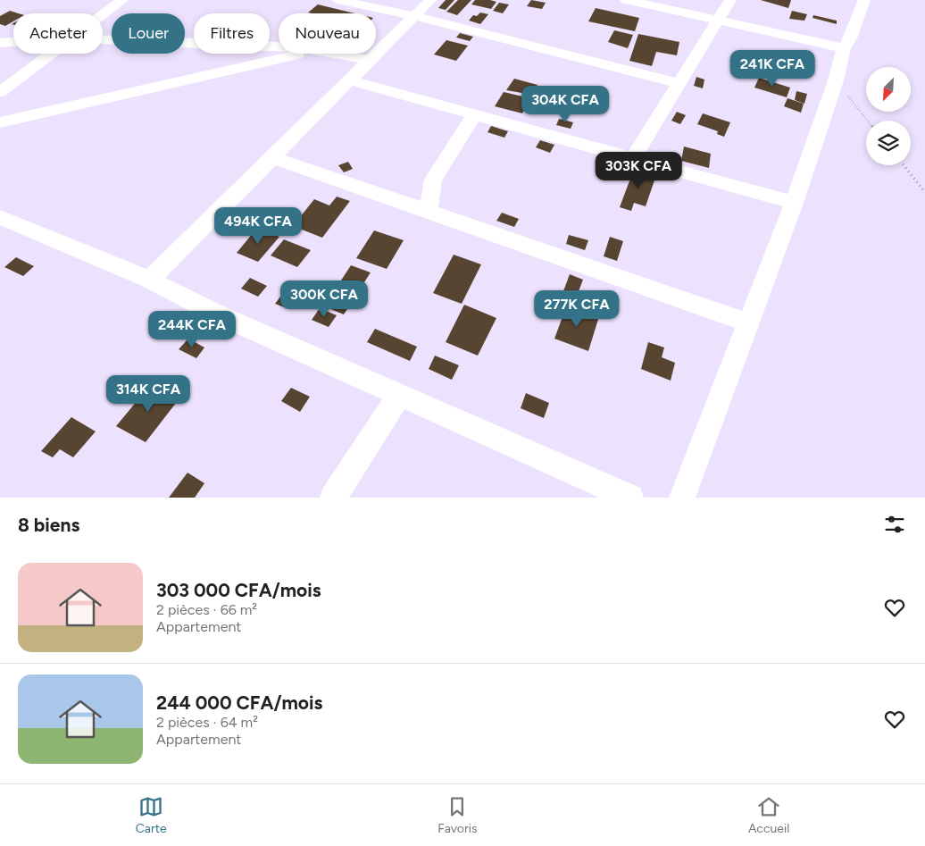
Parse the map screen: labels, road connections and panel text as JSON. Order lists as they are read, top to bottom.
{
  "north": "bottom left",
  "page": {
    "chip": [
      "Acheter",
      "Louer",
      "Filtres",
      "Nouveau"
    ],
    "price": [
      "241K CFA",
      "304K CFA",
      "303K CFA",
      "494K CFA",
      "300K CFA",
      "277K CFA",
      "244K CFA",
      "314K CFA"
    ],
    "heading": "8 biens",
    "list": [
      {
        "name": "303 000 CFA/mois",
        "note": "2 pièces · 66 m² · Appartement"
      },
      {
        "name": "244 000 CFA/mois",
        "note": "2 pièces · 64 m² · Appartement"
      }
    ],
    "tabs": ["Carte", "Favoris", "Accueil"]
  }
}
